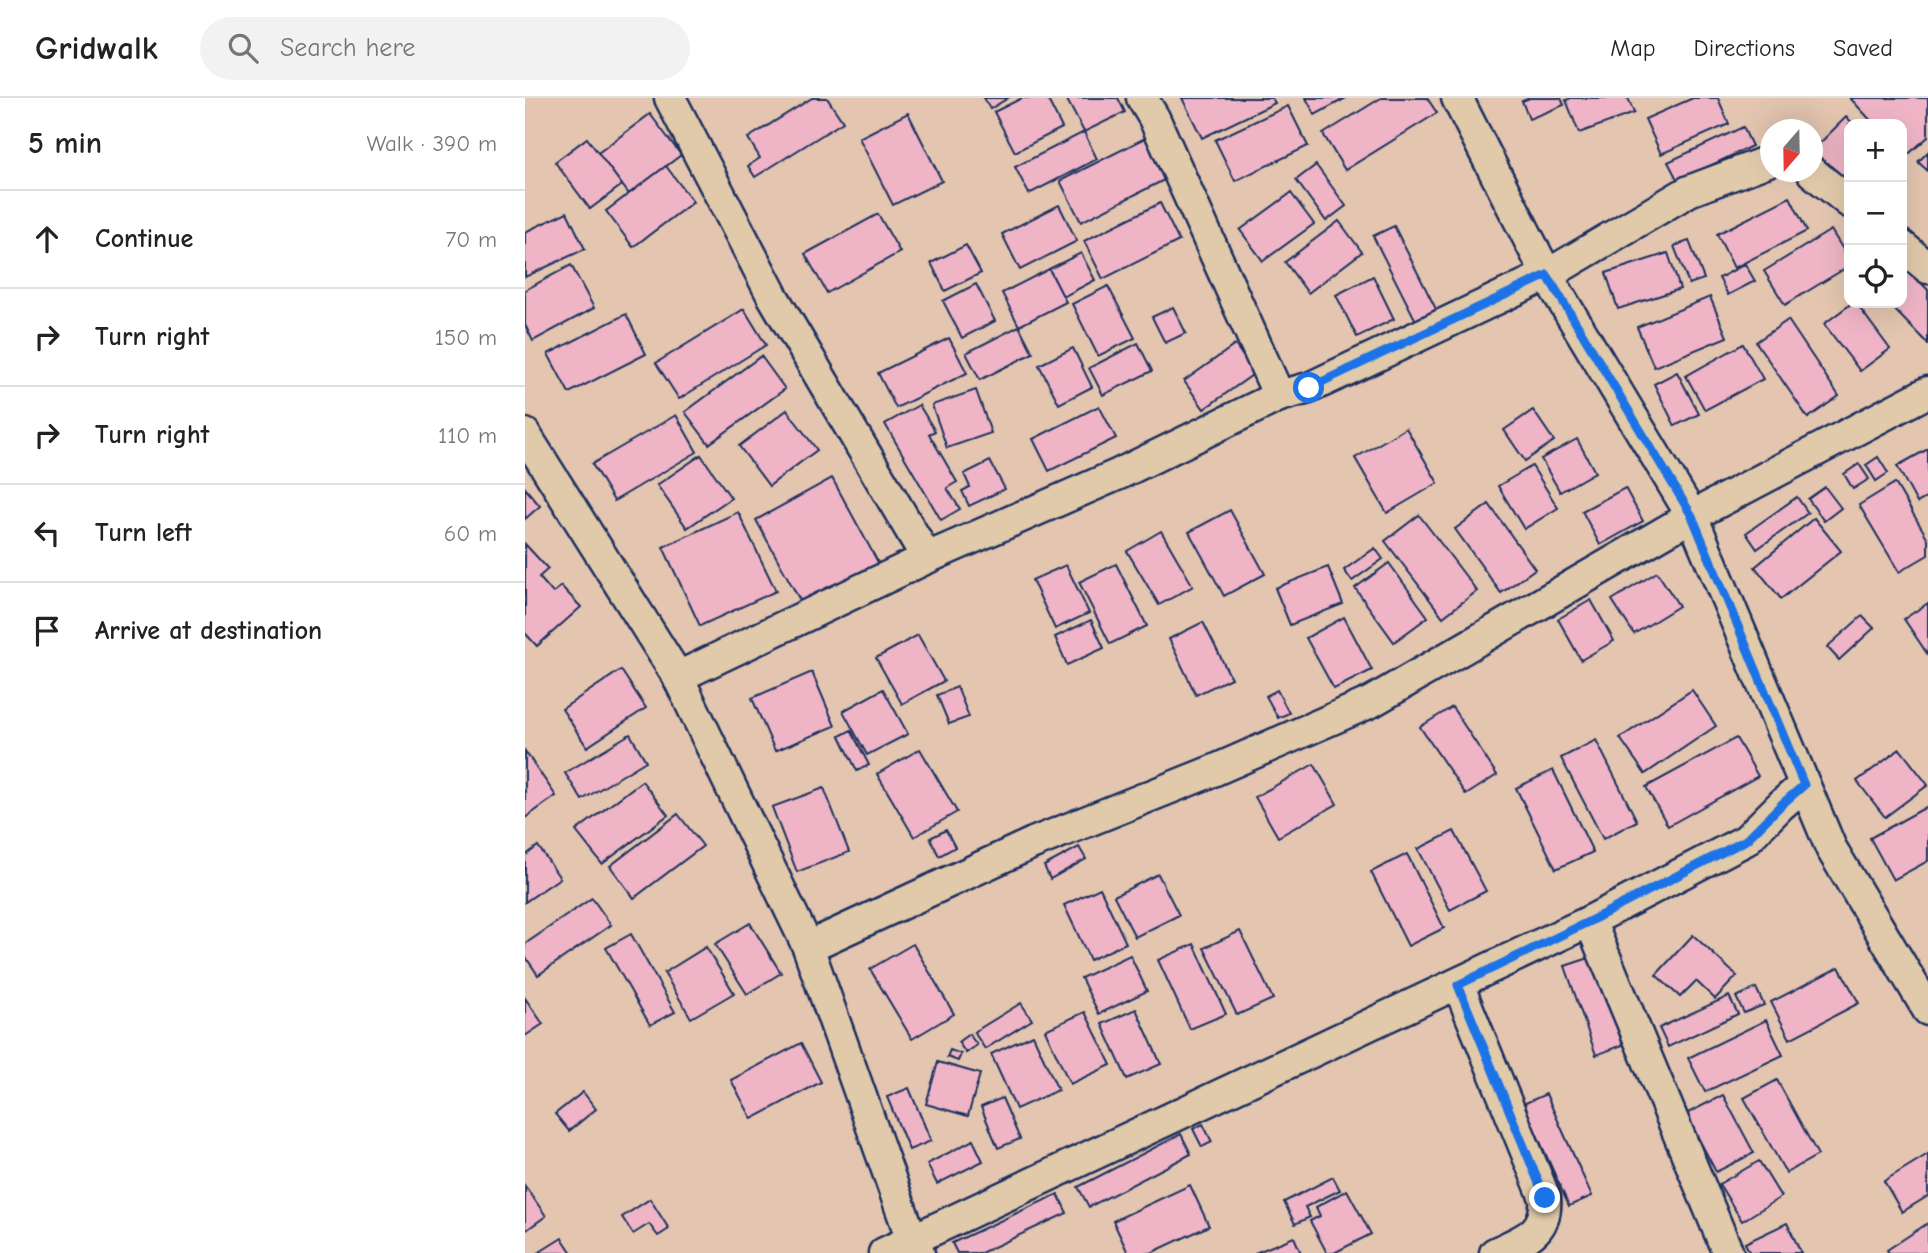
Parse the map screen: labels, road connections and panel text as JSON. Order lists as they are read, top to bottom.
{
  "north": "bottom",
  "page": {
    "header": "Gridwalk",
    "search": "Search here",
    "nav": ["Map", "Directions", "Saved"],
    "heading": ["5 min", "Walk · 390 m"],
    "map_buttons": ["+", "−"],
    "list": [
      ["Continue", "70 m"],
      ["Turn right", "150 m"],
      ["Turn right", "110 m"],
      ["Turn left", "60 m"],
      "Arrive at destination"
    ]
  }
}
